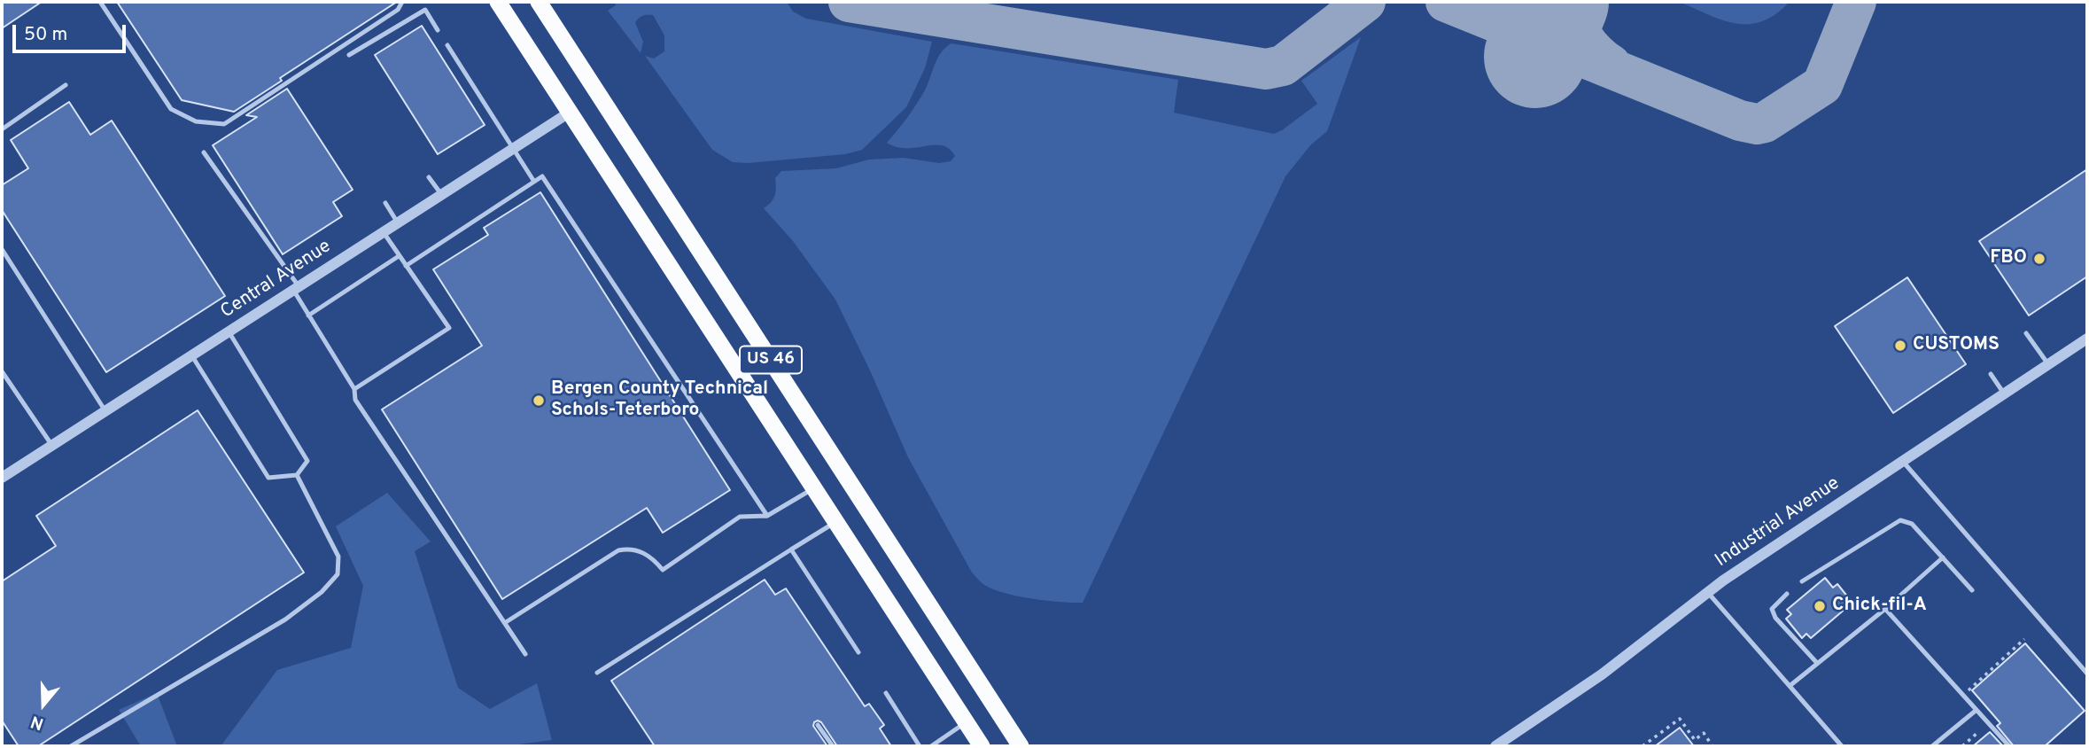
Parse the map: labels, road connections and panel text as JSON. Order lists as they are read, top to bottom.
{
  "streets": {
    "highway": ["US 46"],
    "street": ["Central Avenue", "Industrial Avenue"]
  },
  "crossings": [
    ["Central Avenue", "US 46"]
  ],
  "places": [
    "FBO",
    "CUSTOMS",
    "Bergen County Technical Schols-Teterboro",
    "Chick-fil-A"
  ],
  "scale_bar": "50 m",
  "north": "bottom"
}
